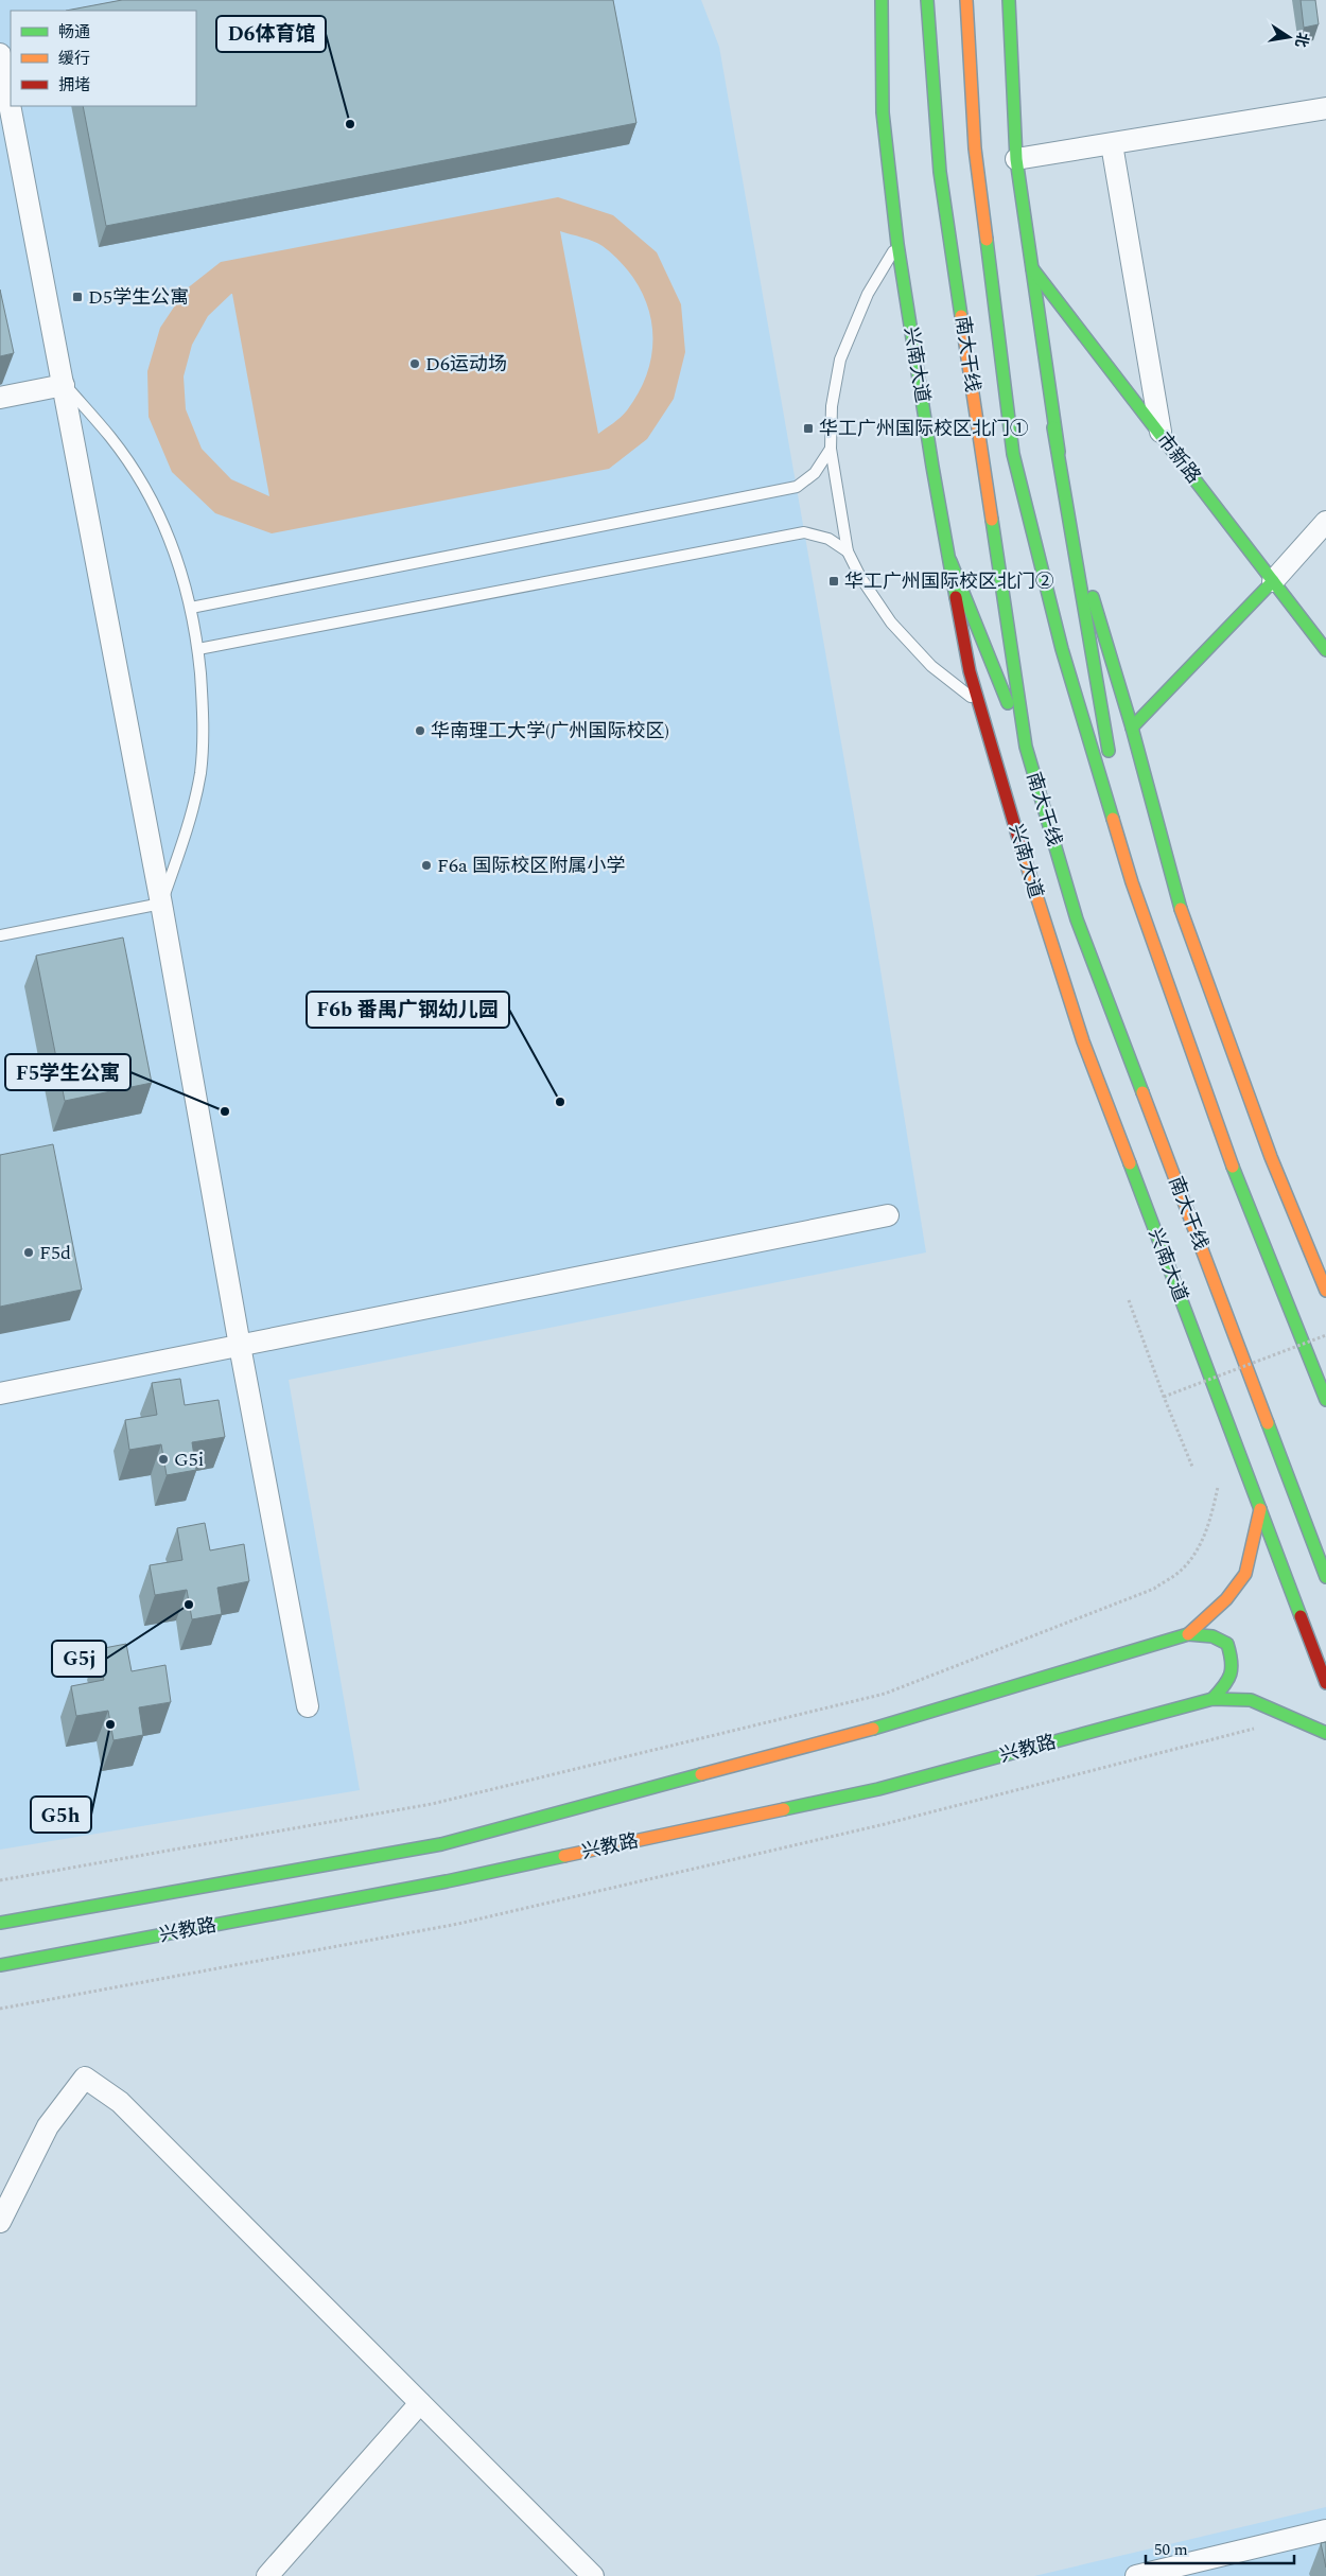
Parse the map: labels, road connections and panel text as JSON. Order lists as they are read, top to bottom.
{
  "streets": {
    "main road": [
      "南大干线",
      "兴南大道",
      "市新路",
      "兴教路"
    ]
  },
  "places": {
    "other": [
      "D6体育馆",
      "D6运动场",
      "华南理工大学(广州国际校区)",
      "F6a 国际校区附属小学",
      "F6b 番禺广钢幼儿园",
      "F5学生公寓",
      "F5d",
      "G5i",
      "G5j",
      "G5h"
    ],
    "transit": ["D5学生公寓", "华工广州国际校区北门①", "华工广州国际校区北门②"]
  },
  "legend": ["畅通", "缓行", "拥堵"],
  "scale_bar": "50 m",
  "north": "right"
}
